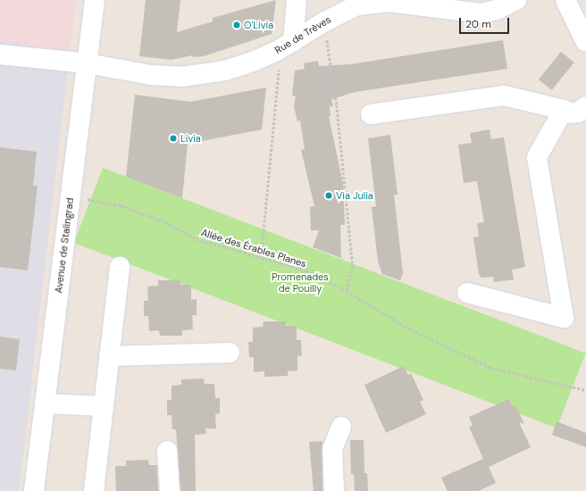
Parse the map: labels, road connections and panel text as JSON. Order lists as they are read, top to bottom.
{
  "streets": {
    "street": ["Rue de Trèves", "Avenue de Stalingrad"],
    "path": ["Allée des Érables Planes"]
  },
  "crossings": [
    ["Rue de Trèves", "Avenue de Stalingrad"],
    ["Avenue de Stalingrad", "Allée des Érables Planes"]
  ],
  "parks": ["Promenades de Pouilly"],
  "places": ["O'Livia", "Livia", "Via Julia"],
  "scale_bar": "20 m"
}
